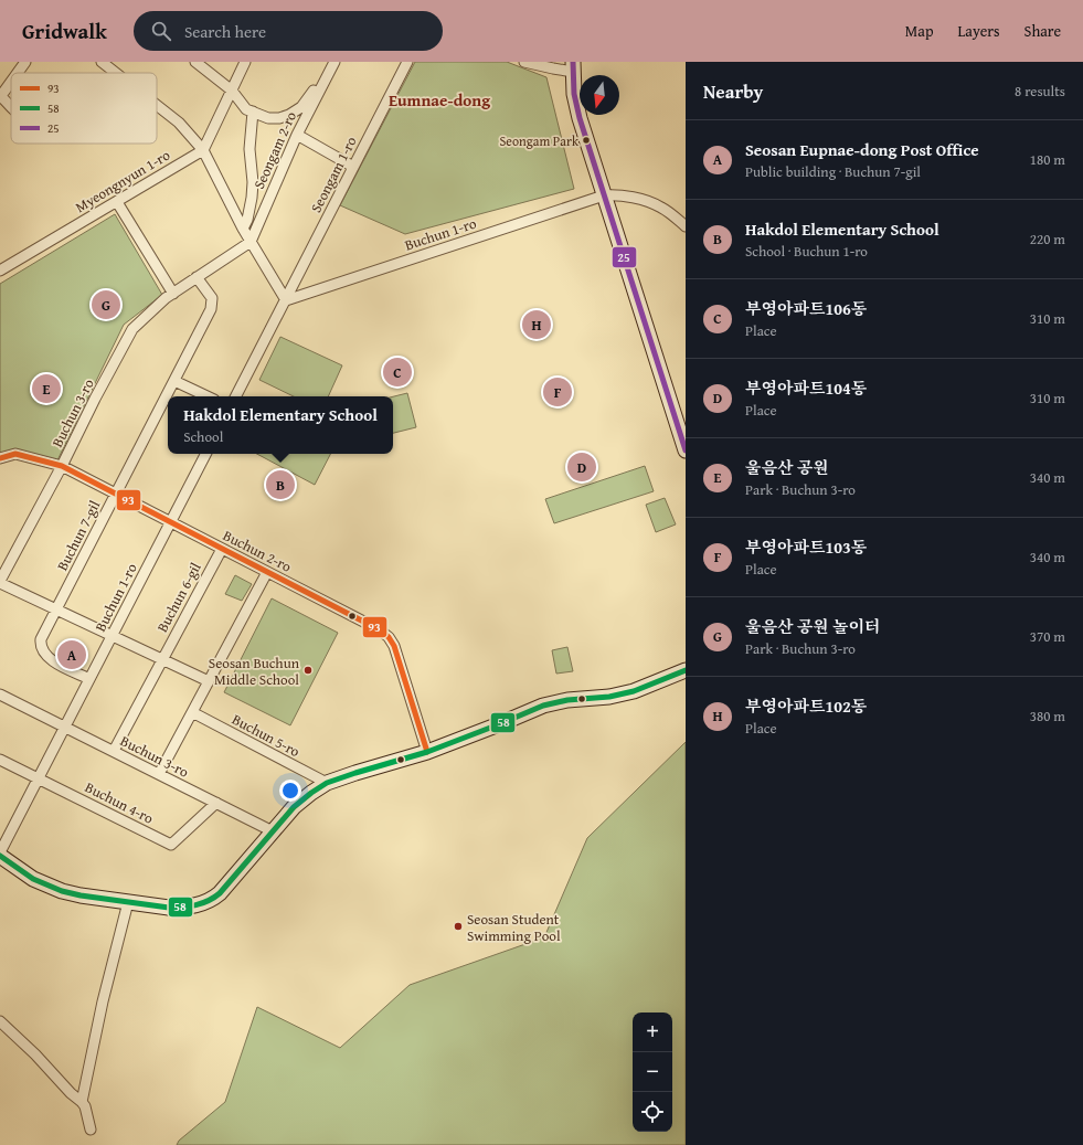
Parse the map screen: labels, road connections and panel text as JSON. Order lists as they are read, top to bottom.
{
  "streets": {
    "street": [
      "Seongam 2-ro",
      "Seongam 1-ro",
      "Myeongnyun 1-ro",
      "Buchun 1-ro",
      "Buchun 3-ro",
      "Buchun 7-gil",
      "Buchun 2-ro",
      "Buchun 6-gil",
      "Buchun 5-ro",
      "Buchun 4-ro"
    ]
  },
  "crossings": [
    ["Seongam 2-ro", "Buchun 3-ro"],
    ["Seongam 1-ro", "Buchun 1-ro"],
    ["Buchun 1-ro", "Buchun 3-ro"],
    ["Buchun 1-ro", "Buchun 7-gil"],
    ["Buchun 1-ro", "Buchun 2-ro"],
    ["Buchun 1-ro", "Buchun 4-ro"],
    ["Buchun 3-ro", "Buchun 7-gil"],
    ["Buchun 3-ro", "Buchun 2-ro"],
    ["Buchun 3-ro", "Buchun 6-gil"],
    ["Buchun 3-ro", "Buchun 4-ro"],
    ["Buchun 7-gil", "Buchun 2-ro"],
    ["Buchun 2-ro", "Buchun 6-gil"]
  ],
  "districts": ["Eumnae-dong"],
  "places": ["Seongam Park", "Seosan Buchun Middle School", "Seosan Student Swimming Pool"],
  "lines": ["transit line 25", "transit line 93", "transit line 58"],
  "legend": ["93", "58", "25"],
  "north": "bottom",
  "page": {
    "header": "Gridwalk",
    "search": "Search here",
    "nav": ["Map", "Layers", "Share"],
    "heading": ["Nearby", "8 results"],
    "list": [
      {
        "mark": "A",
        "name": "Seosan Eupnae-dong Post Office",
        "note": "Public building · Buchun 7-gil",
        "value": "180 m"
      },
      {
        "mark": "B",
        "name": "Hakdol Elementary School",
        "note": "School · Buchun 1-ro",
        "value": "220 m"
      },
      {
        "mark": "C",
        "name": "부영아파트106동",
        "note": "Place",
        "value": "310 m"
      },
      {
        "mark": "D",
        "name": "부영아파트104동",
        "note": "Place",
        "value": "310 m"
      },
      {
        "mark": "E",
        "name": "울음산 공원",
        "note": "Park · Buchun 3-ro",
        "value": "340 m"
      },
      {
        "mark": "F",
        "name": "부영아파트103동",
        "note": "Place",
        "value": "340 m"
      },
      {
        "mark": "G",
        "name": "울음산 공원 놀이터",
        "note": "Park · Buchun 3-ro",
        "value": "370 m"
      },
      {
        "mark": "H",
        "name": "부영아파트102동",
        "note": "Place",
        "value": "380 m"
      }
    ],
    "pins": [
      "G",
      "H",
      "C",
      "E",
      "F",
      "D",
      "B",
      "A"
    ],
    "popup": ["Hakdol Elementary School", "School"],
    "map_buttons": ["+", "−"]
  }
}
